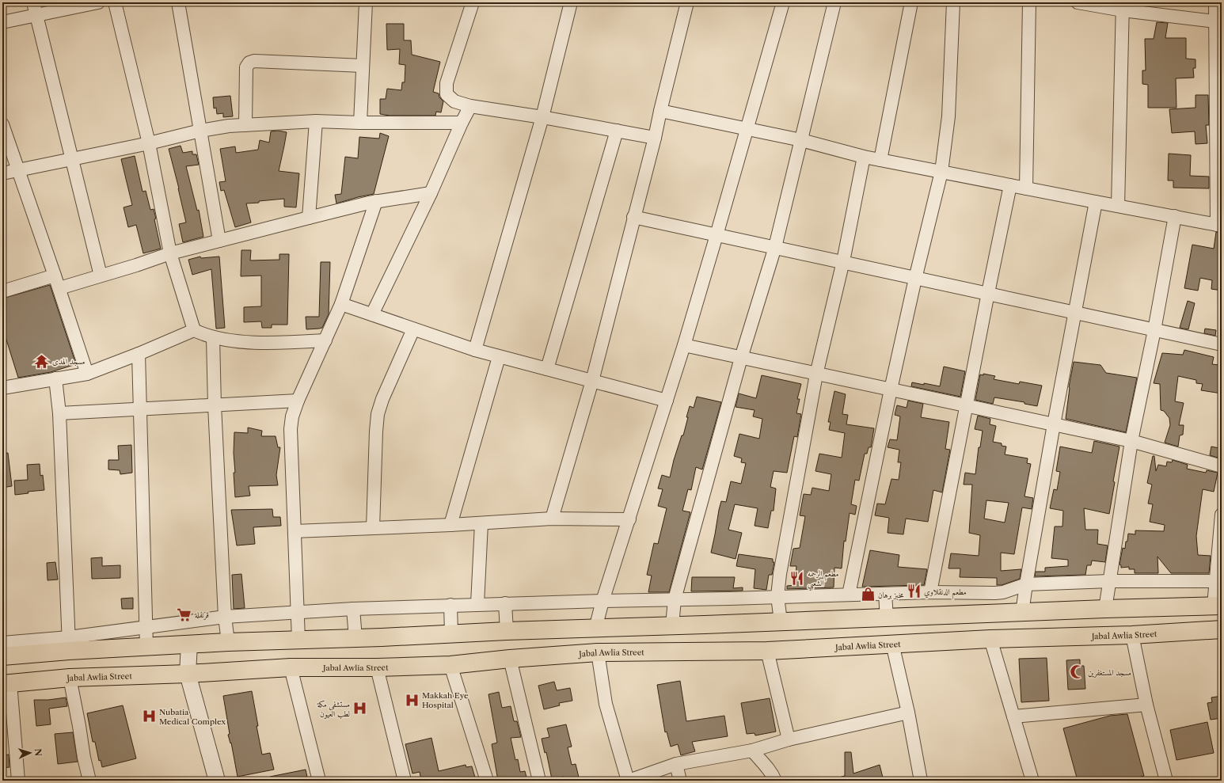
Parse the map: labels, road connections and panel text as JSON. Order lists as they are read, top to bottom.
{
  "streets": {
    "main road": ["Jabal Awlia Street"]
  },
  "places": {
    "temple": ["مسجد الهدى"],
    "restaurant": ["مطعم الرحمه الشعبي", "مطعم الدنقلاوي"],
    "shop": ["مخبز برهان"],
    "supermarket": ["قرنفلة"],
    "mosque": ["مسجد المستغفرين"],
    "hospital": ["Makkah Eye Hospital", "مستشفى مكة لطب العيون", "Nubatia Medical Complex"]
  },
  "north": "right"
}
